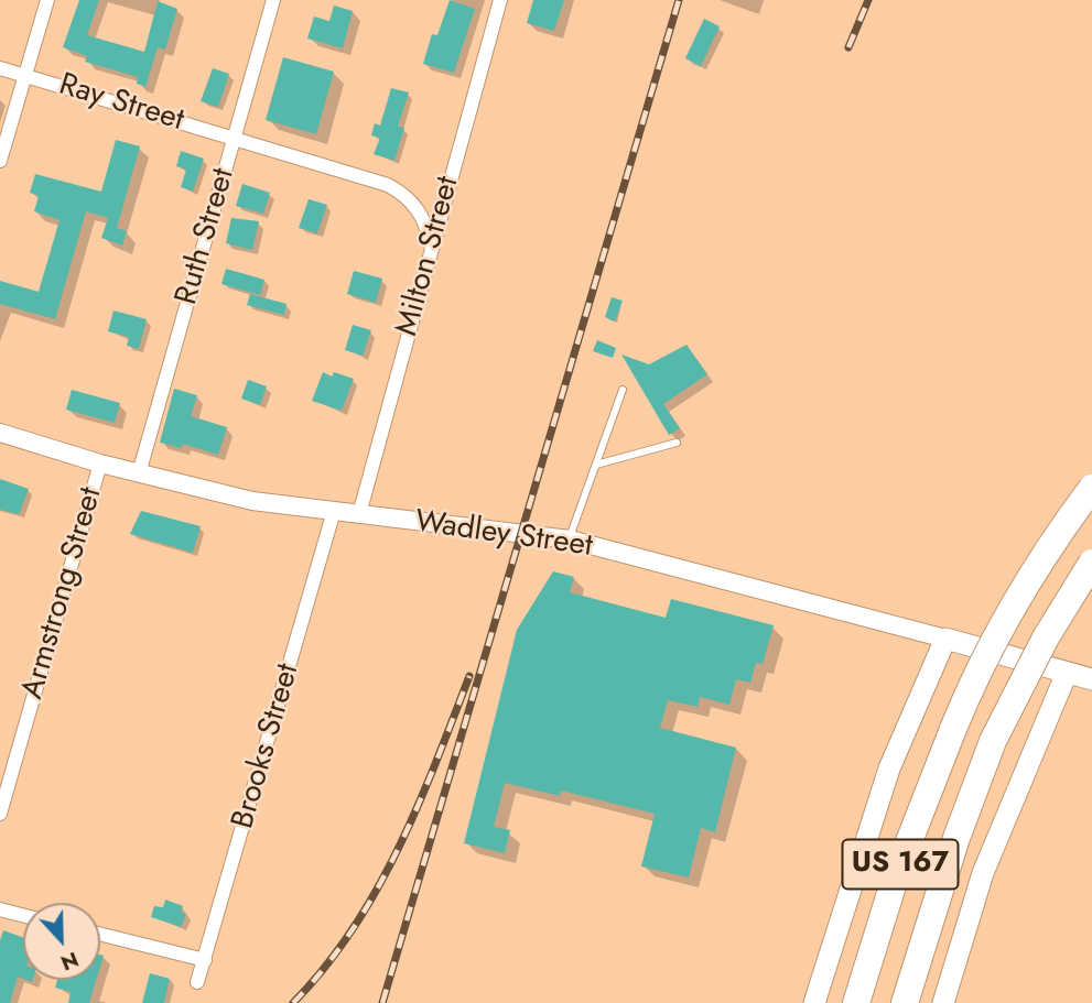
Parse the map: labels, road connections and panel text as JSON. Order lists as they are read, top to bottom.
{
  "streets": {
    "highway": ["US 167"],
    "main road": ["Wadley Street"],
    "street": [
      "Ray Street",
      "Ruth Street",
      "Milton Street",
      "Armstrong Street",
      "Brooks Street"
    ]
  },
  "crossings": [
    ["Ray Street", "Ruth Street"],
    ["Ray Street", "Milton Street"],
    ["Ruth Street", "Wadley Street"],
    ["Milton Street", "Wadley Street"],
    ["Wadley Street", "Armstrong Street"],
    ["Wadley Street", "Brooks Street"]
  ],
  "north": "bottom"
}
